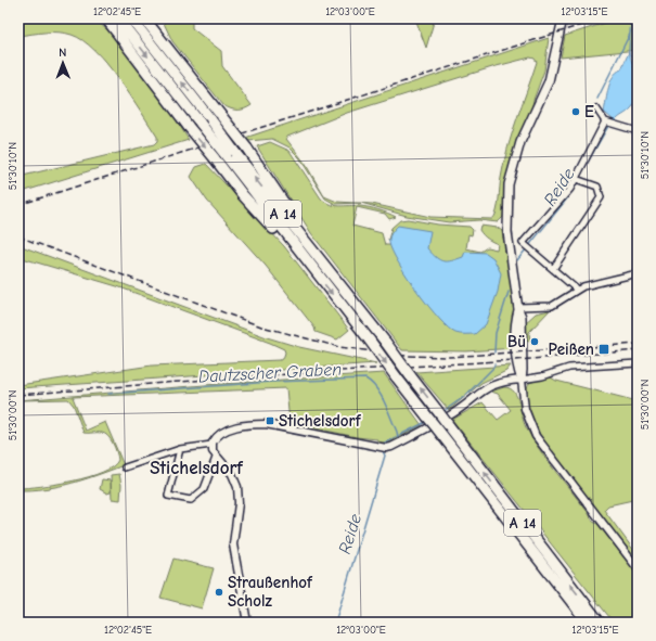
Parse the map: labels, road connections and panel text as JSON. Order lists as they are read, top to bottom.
{
  "streets": {
    "highway": ["A 14"]
  },
  "districts": ["Stichelsdorf"],
  "water": ["Reide", "Dautzscher Graben"],
  "places": {
    "other": ["E", "Bü", "Straußenhof Scholz"],
    "transit": ["Peißen", "Stichelsdorf"]
  },
  "north": "top",
  "coordinates": [
    "12°02'45\"E",
    "12°03'00\"E",
    "12°03'15\"E",
    "51°30'10\"N",
    "51°30'00\"N"
  ]
}
